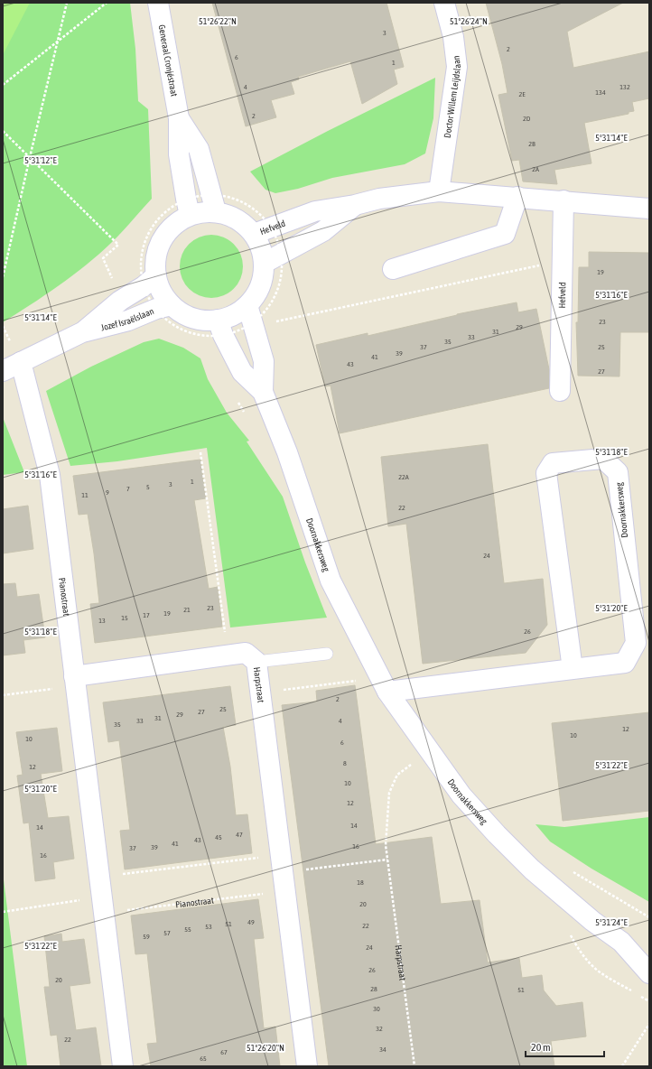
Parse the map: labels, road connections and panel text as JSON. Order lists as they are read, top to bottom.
{
  "streets": {
    "street": [
      "Generaal Cronjéstraat",
      "Doctor Willem Leijdslaan",
      "Hefveld",
      "Jozef Israëlslaan",
      "Doornakkersweg",
      "Pianostraat",
      "Harpstraat"
    ]
  },
  "crossings": [
    ["Doctor Willem Leijdslaan", "Hefveld"],
    ["Jozef Israëlslaan", "Pianostraat"],
    ["Doornakkersweg", "Harpstraat"],
    ["Pianostraat", "Harpstraat"]
  ],
  "house_numbers": [
    "3",
    "2",
    "6",
    "1",
    "4",
    "132",
    "134",
    "2E",
    "2",
    "2D",
    "2B",
    "2A",
    "19",
    "23",
    "29",
    "31",
    "33",
    "35",
    "37",
    "25",
    "39",
    "41",
    "43",
    "27",
    "22A",
    "1",
    "3",
    "5",
    "7",
    "9",
    "11",
    "22",
    "24",
    "23",
    "21",
    "19",
    "17",
    "15",
    "13",
    "26",
    "2",
    "25",
    "27",
    "29",
    "31",
    "33",
    "4",
    "35",
    "12",
    "10",
    "10",
    "6",
    "8",
    "12",
    "10",
    "12",
    "14",
    "14",
    "47",
    "45",
    "43",
    "41",
    "16",
    "39",
    "37",
    "16",
    "18",
    "20",
    "49",
    "51",
    "22",
    "53",
    "55",
    "57",
    "59",
    "24",
    "26",
    "20",
    "28",
    "51",
    "30",
    "32",
    "22",
    "34",
    "67",
    "65"
  ],
  "scale_bar": "20 m",
  "coordinates": [
    "51°26'22\"N",
    "51°26'24\"N",
    "5°31'14\"E",
    "5°31'12\"E",
    "5°31'16\"E",
    "5°31'18\"E",
    "5°31'20\"E",
    "5°31'22\"E",
    "5°31'24\"E",
    "51°26'20\"N"
  ]
}
